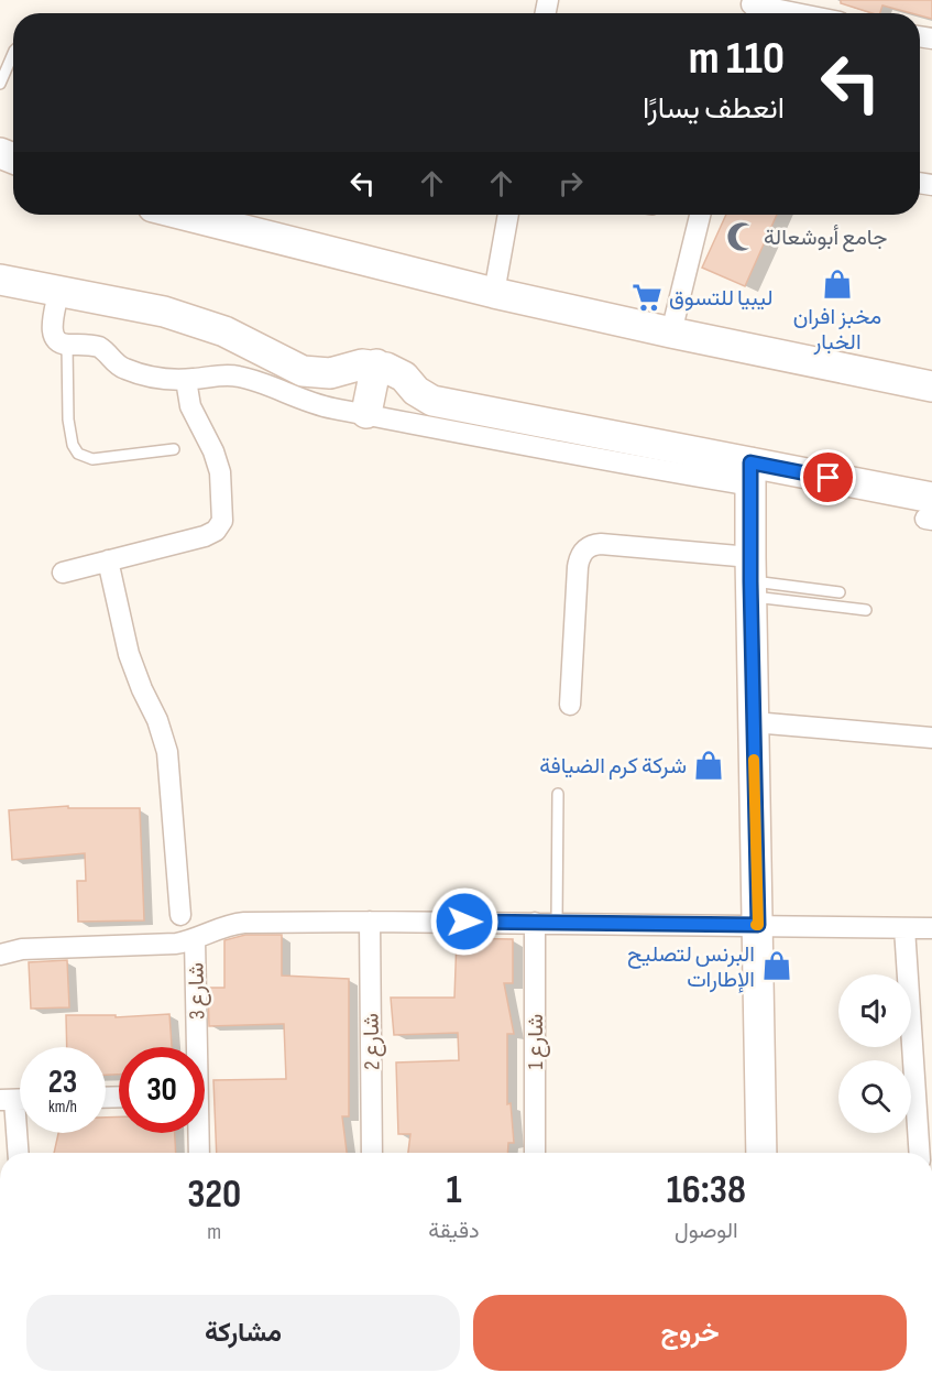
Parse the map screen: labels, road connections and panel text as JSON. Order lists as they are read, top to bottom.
{
  "streets": {
    "street": ["شارع 3", "شارع 2", "شارع 1"]
  },
  "places": {
    "mosque": ["جامع أبوشعالة"],
    "shop": ["مخبز افران الخبار", "شركة كرم الضيافة", "البرنس لتصليح الإطارات"],
    "supermarket": ["ليبيا للتسوق"]
  },
  "page": {
    "turn": ["110 m", "انعطف يسارًا"],
    "speed": "23 km/h",
    "limit": "30",
    "eta": [
      "16:38",
      "الوصول",
      "1",
      "دقيقة",
      "320",
      "m"
    ],
    "buttons": ["خروج", "مشاركة"]
  }
}
